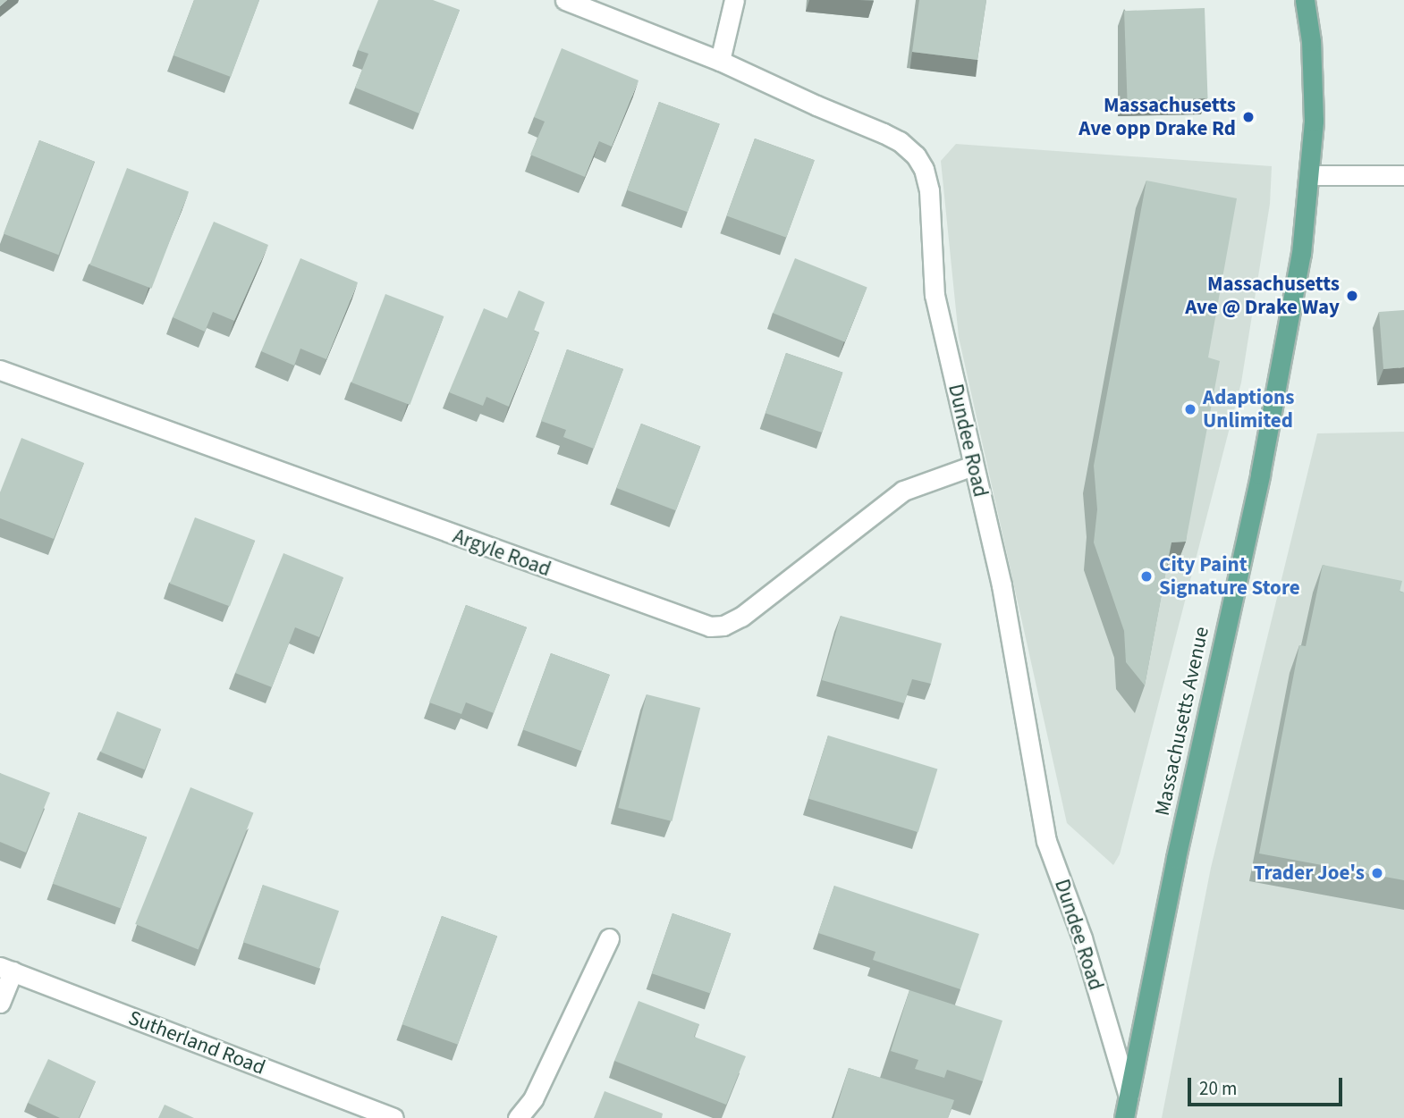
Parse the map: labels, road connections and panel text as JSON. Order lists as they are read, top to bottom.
{
  "streets": {
    "main road": ["Massachusetts Avenue"],
    "street": ["Dundee Road", "Argyle Road", "Sutherland Road"]
  },
  "crossings": [
    ["Dundee Road", "Argyle Road"],
    ["Dundee Road", "Massachusetts Avenue"]
  ],
  "places": [
    "Massachusetts Ave opp Drake Rd",
    "Massachusetts Ave @ Drake Way",
    "Adaptions Unlimited",
    "City Paint Signature Store",
    "Trader Joe's"
  ],
  "scale_bar": "20 m"
}
